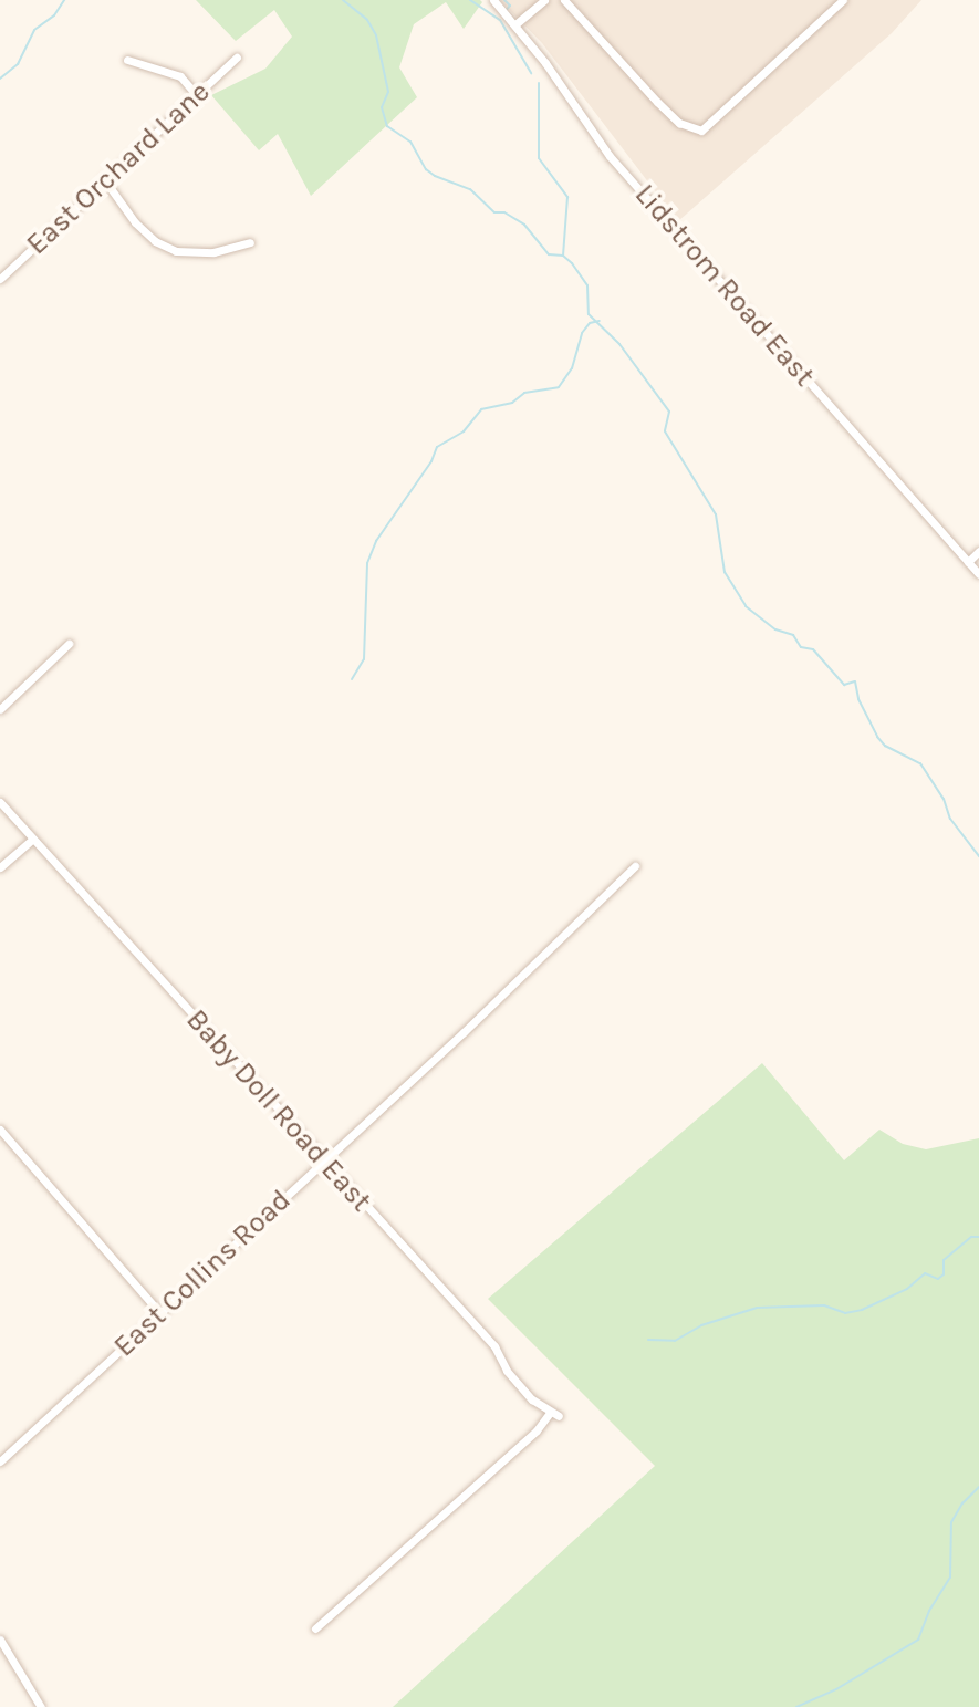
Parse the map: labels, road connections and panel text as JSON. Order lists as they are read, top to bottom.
{
  "streets": {
    "street": [
      "East Orchard Lane",
      "Lidstrom Road East",
      "Baby Doll Road East",
      "East Collins Road"
    ]
  },
  "crossings": [
    ["Baby Doll Road East", "East Collins Road"]
  ]
}
